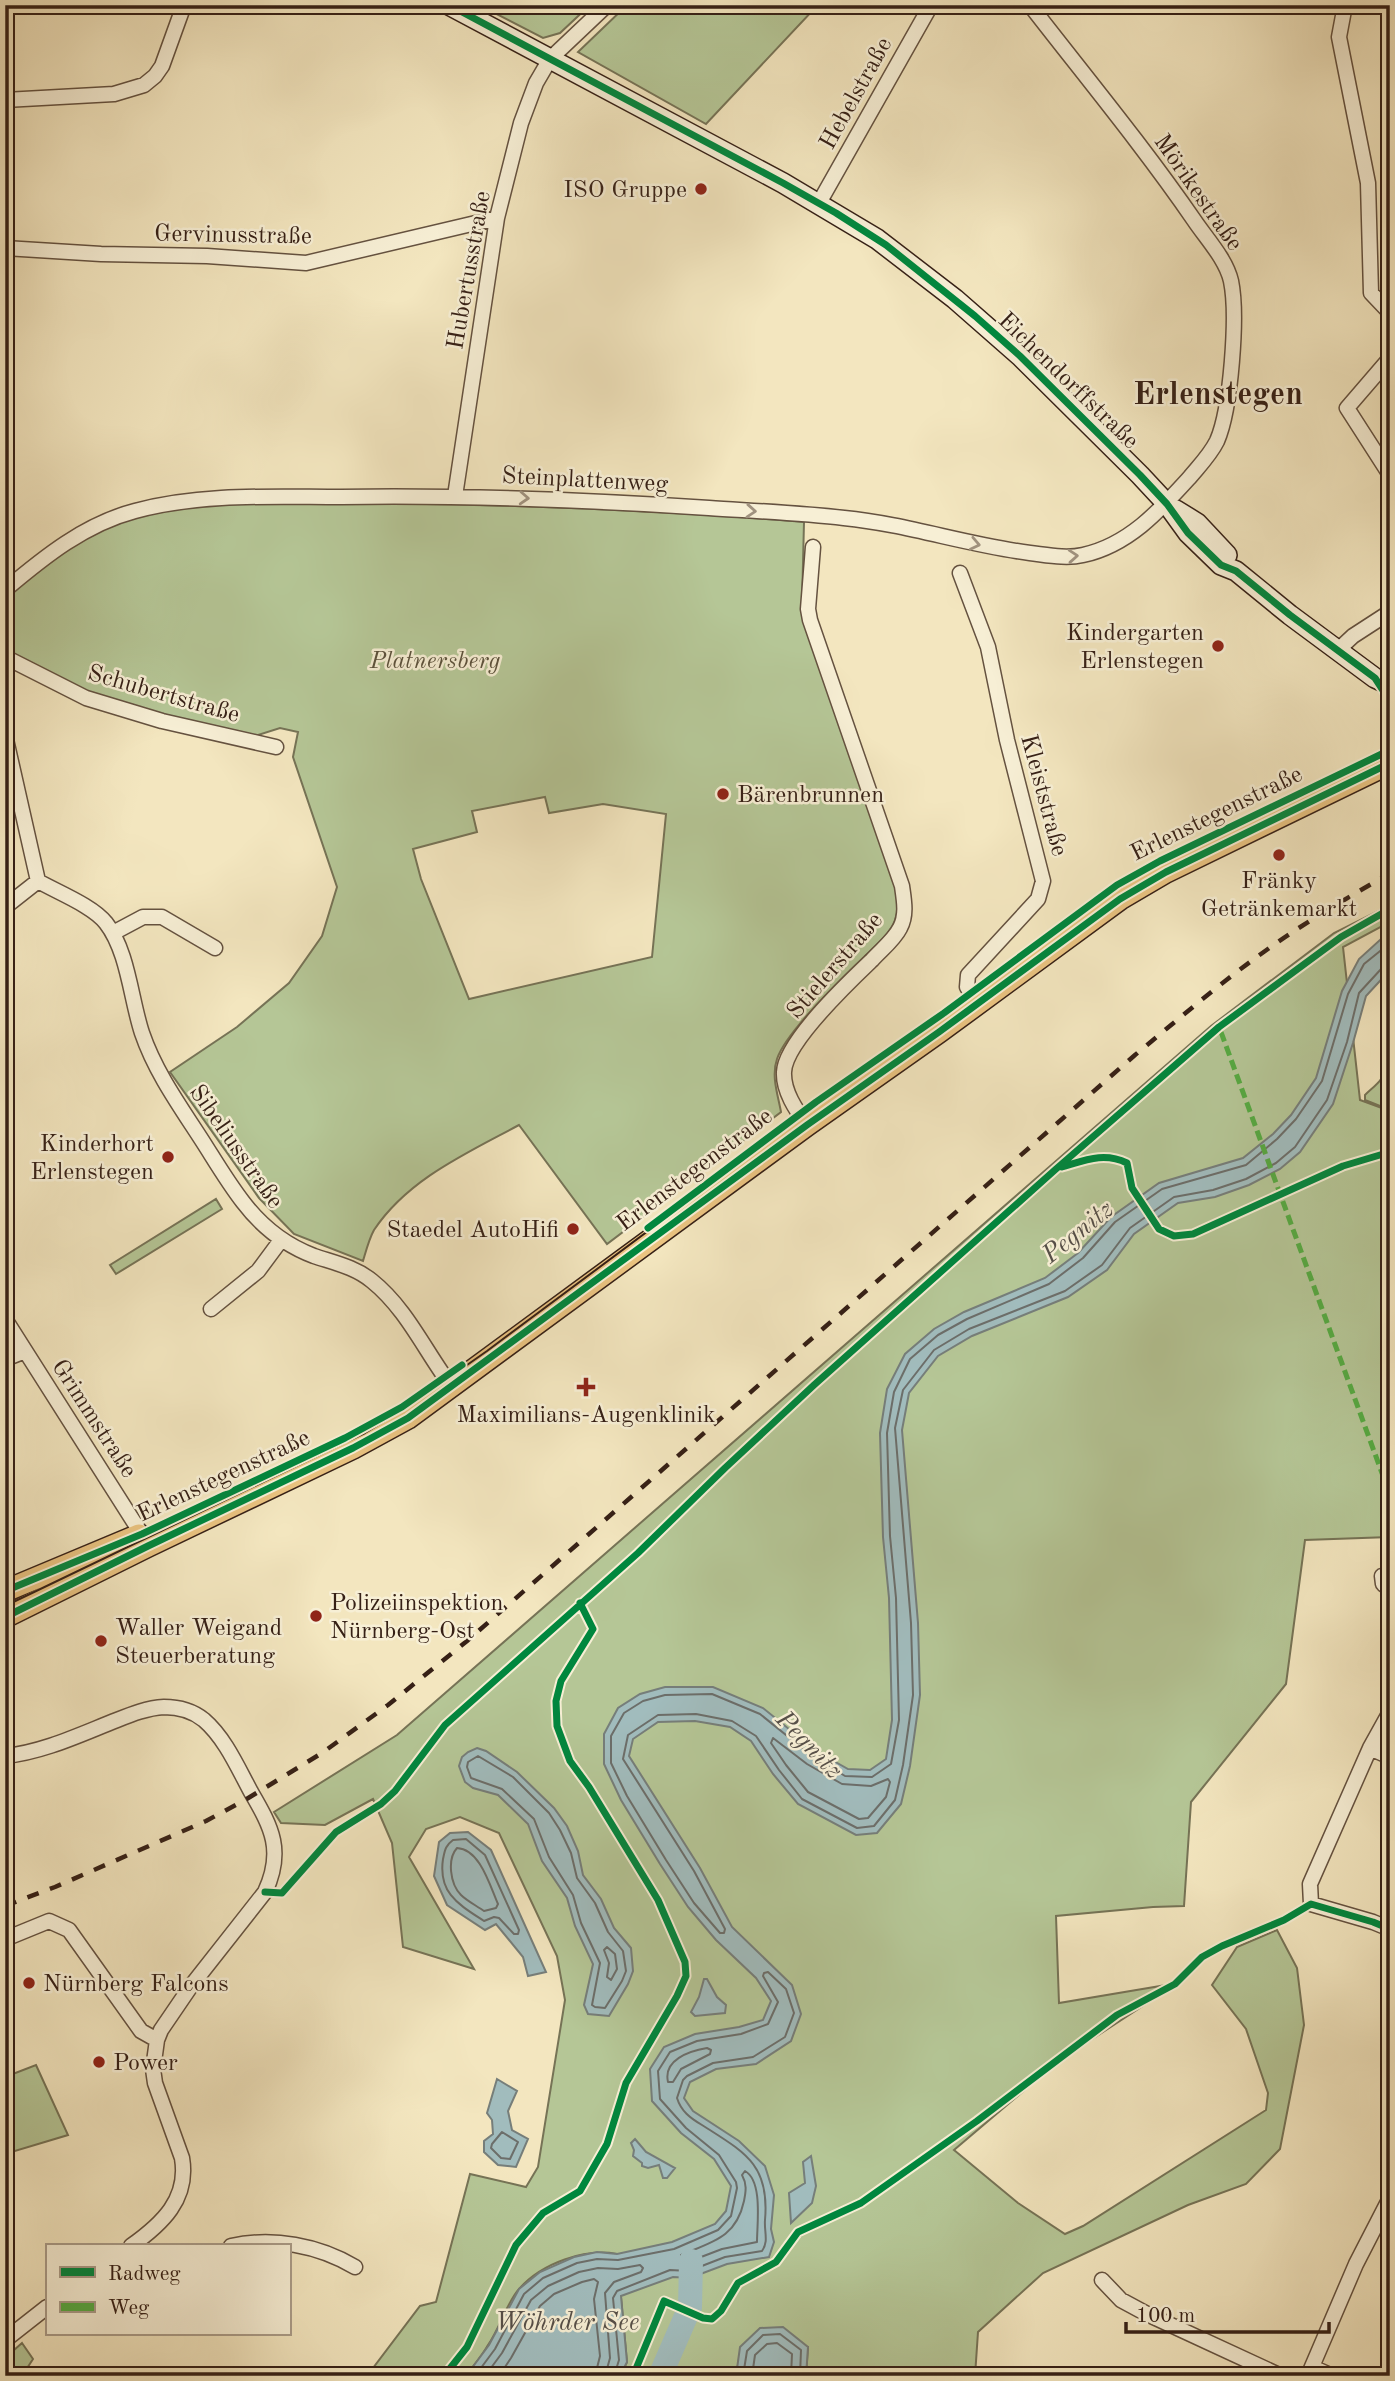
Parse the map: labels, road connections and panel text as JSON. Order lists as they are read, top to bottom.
{
  "streets": {
    "main road": ["Erlenstegenstraße"],
    "street": [
      "Hebelstraße",
      "Mörikestraße",
      "Gervinusstraße",
      "Hubertusstraße",
      "Eichendorffstraße",
      "Steinplattenweg",
      "Schubertstraße",
      "Kleiststraße",
      "Stielerstraße",
      "Sibeliusstraße",
      "Grimmstraße"
    ]
  },
  "crossings": [
    ["Hebelstraße", "Eichendorffstraße"],
    ["Mörikestraße", "Eichendorffstraße"],
    ["Mörikestraße", "Steinplattenweg"],
    ["Gervinusstraße", "Hubertusstraße"],
    ["Hubertusstraße", "Eichendorffstraße"],
    ["Hubertusstraße", "Steinplattenweg"],
    ["Eichendorffstraße", "Steinplattenweg"],
    ["Kleiststraße", "Erlenstegenstraße"],
    ["Erlenstegenstraße", "Stielerstraße"],
    ["Erlenstegenstraße", "Sibeliusstraße"],
    ["Erlenstegenstraße", "Grimmstraße"]
  ],
  "one_way": ["Steinplattenweg"],
  "districts": ["Erlenstegen"],
  "water": ["Pegnitz", "Wöhrder See"],
  "parks": ["Platnersberg"],
  "places": {
    "other": [
      "ISO Gruppe",
      "Kindergarten Erlenstegen",
      "Bärenbrunnen",
      "Fränky Getränkemarkt",
      "Kinderhort Erlenstegen",
      "Staedel AutoHifi",
      "Polizeiinspektion Nürnberg-Ost",
      "Waller Weigand Steuerberatung",
      "Nürnberg Falcons",
      "Power"
    ],
    "health": ["Maximilians-Augenklinik"]
  },
  "legend": ["Radweg", "Weg"],
  "scale_bar": "100 m"
}
